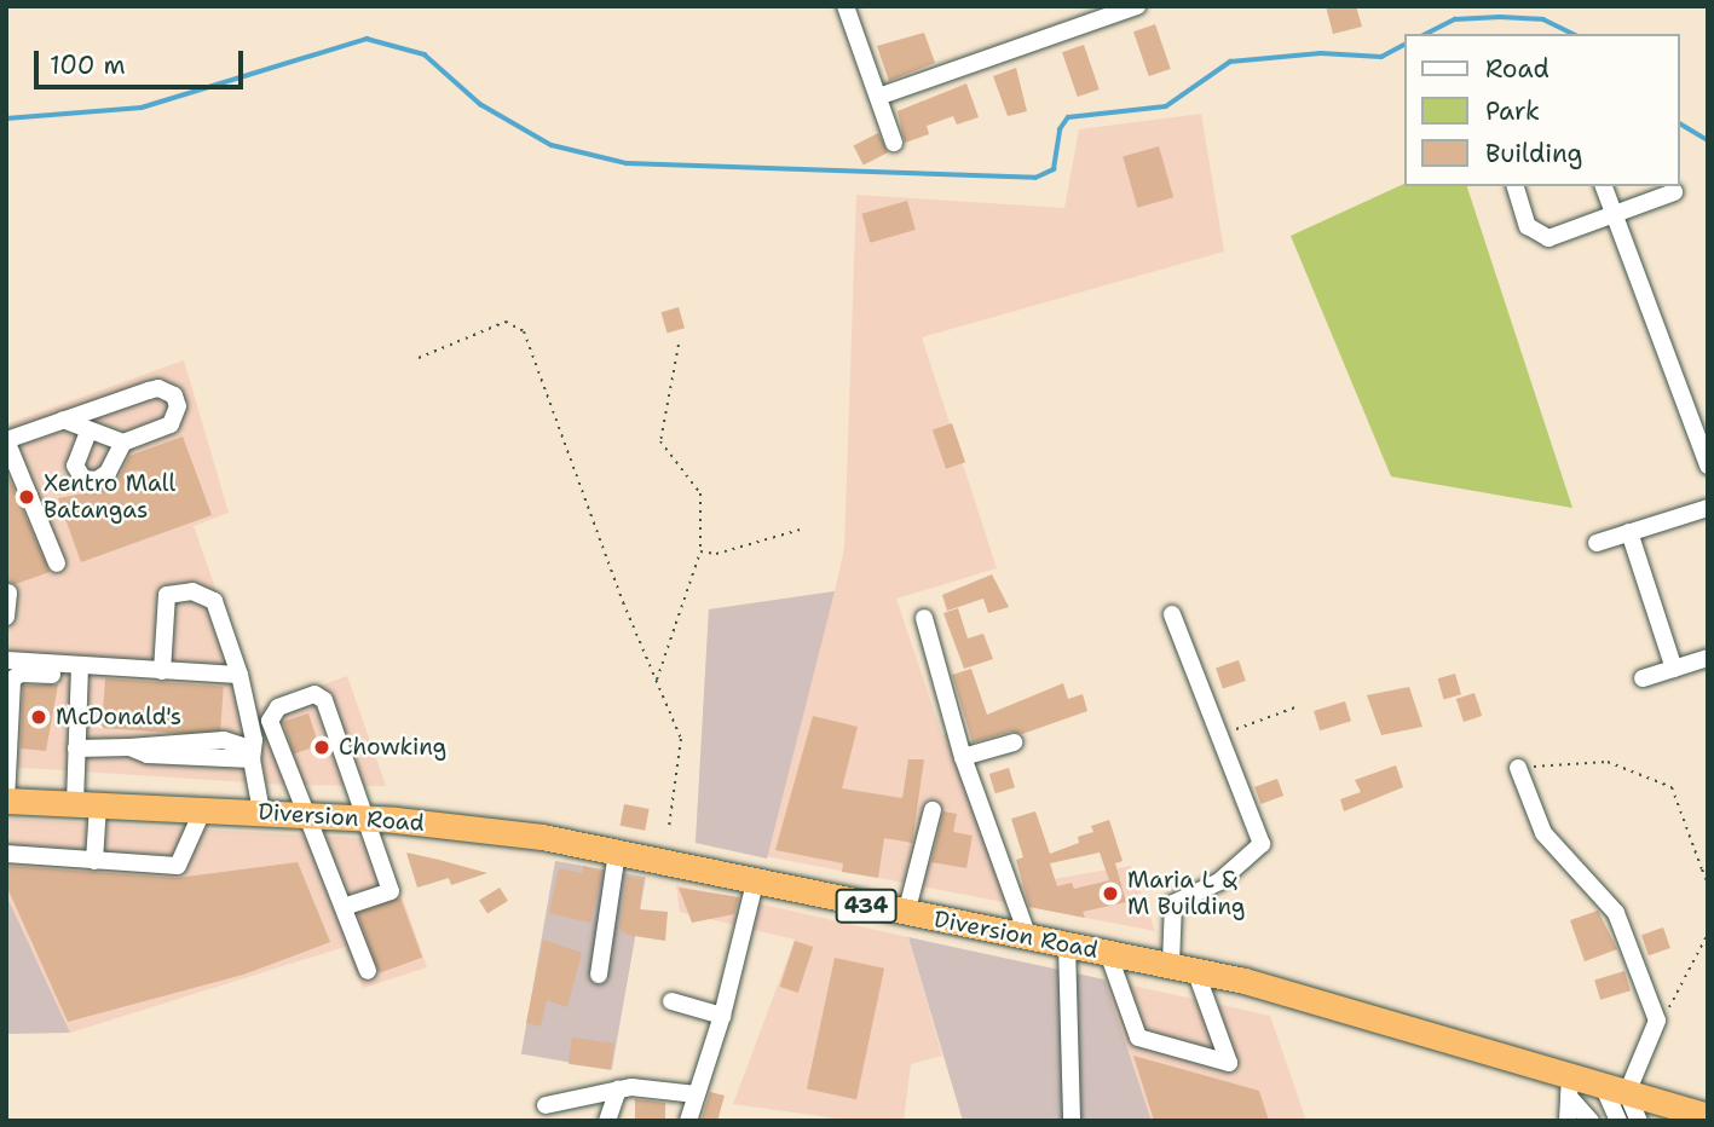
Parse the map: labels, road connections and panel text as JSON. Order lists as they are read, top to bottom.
{
  "streets": {
    "highway": ["Diversion Road", "434"]
  },
  "places": [
    "Xentro Mall Batangas",
    "McDonald's",
    "Chowking",
    "Maria L & M Building"
  ],
  "legend": ["Road", "Park", "Building"],
  "scale_bar": "100 m"
}
